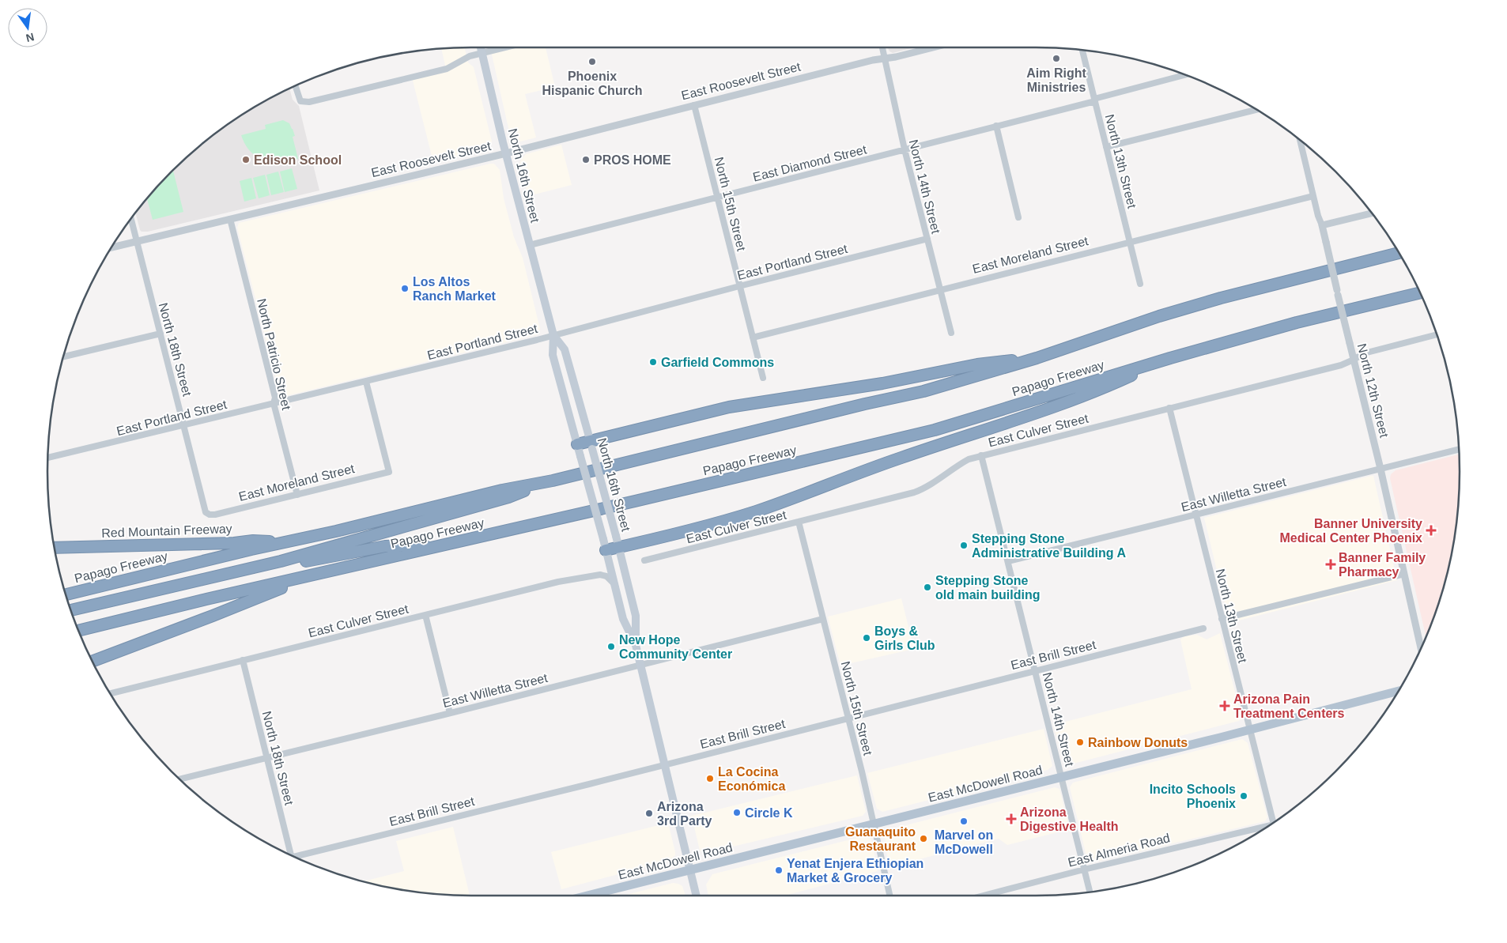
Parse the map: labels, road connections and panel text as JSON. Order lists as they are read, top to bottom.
{
  "streets": {
    "highway": ["Papago Freeway", "Red Mountain Freeway"],
    "main road": ["North 16th Street", "East McDowell Road"],
    "street": [
      "East Roosevelt Street",
      "North 13th Street",
      "East Diamond Street",
      "North 14th Street",
      "North 15th Street",
      "East Moreland Street",
      "East Portland Street",
      "North 18th Street",
      "North Patricio Street",
      "North 12th Street",
      "East Culver Street",
      "East Willetta Street",
      "East Brill Street",
      "East Almeria Road"
    ]
  },
  "crossings": [
    ["East Roosevelt Street", "North 16th Street"],
    ["East Roosevelt Street", "North 14th Street"],
    ["East Roosevelt Street", "North 15th Street"],
    ["East Roosevelt Street", "North 18th Street"],
    ["East Roosevelt Street", "North Patricio Street"],
    ["North 13th Street", "East Diamond Street"],
    ["North 13th Street", "East Moreland Street"],
    ["North 13th Street", "East Culver Street"],
    ["North 13th Street", "East Willetta Street"],
    ["North 13th Street", "East McDowell Road"],
    ["East Diamond Street", "North 16th Street"],
    ["East Diamond Street", "North 14th Street"],
    ["East Diamond Street", "North 15th Street"],
    ["North 16th Street", "East Portland Street"],
    ["North 16th Street", "East Culver Street"],
    ["North 16th Street", "East Willetta Street"],
    ["North 16th Street", "East Brill Street"],
    ["North 16th Street", "East McDowell Road"],
    ["North 14th Street", "East Moreland Street"],
    ["North 14th Street", "East Portland Street"],
    ["North 14th Street", "East Culver Street"],
    ["North 14th Street", "East Willetta Street"],
    ["North 14th Street", "East Brill Street"],
    ["North 14th Street", "East McDowell Road"],
    ["North 14th Street", "East Almeria Road"],
    ["North 15th Street", "East Moreland Street"],
    ["North 15th Street", "East Portland Street"],
    ["North 15th Street", "East Culver Street"],
    ["North 15th Street", "East Willetta Street"],
    ["North 15th Street", "East Brill Street"],
    ["North 15th Street", "East McDowell Road"],
    ["East Moreland Street", "East Portland Street"],
    ["East Moreland Street", "North 18th Street"],
    ["East Moreland Street", "North Patricio Street"],
    ["East Moreland Street", "North 12th Street"],
    ["East Portland Street", "North 18th Street"],
    ["East Portland Street", "North Patricio Street"],
    ["North 18th Street", "East Culver Street"],
    ["North 18th Street", "East Willetta Street"],
    ["Papago Freeway", "Red Mountain Freeway"],
    ["North 12th Street", "East Culver Street"],
    ["North 12th Street", "East Willetta Street"]
  ],
  "places": {
    "other": [
      "Aim Right Ministries",
      "Phoenix Hispanic Church",
      "Edison School",
      "PROS HOME",
      "Los Altos Ranch Market",
      "Garfield Commons",
      "Stepping Stone Administrative Building A",
      "Stepping Stone old main building",
      "Boys & Girls Club",
      "New Hope Community Center",
      "Rainbow Donuts",
      "La Cocina Económica",
      "Incito Schools Phoenix",
      "Circle K",
      "Arizona 3rd Party",
      "Marvel on McDowell",
      "Guanaquito Restaurant",
      "Yenat Enjera Ethiopian Market & Grocery"
    ],
    "health": [
      "Banner University Medical Center Phoenix",
      "Banner Family Pharmacy",
      "Arizona Pain Treatment Centers",
      "Arizona Digestive Health"
    ]
  },
  "north": "bottom"
}
